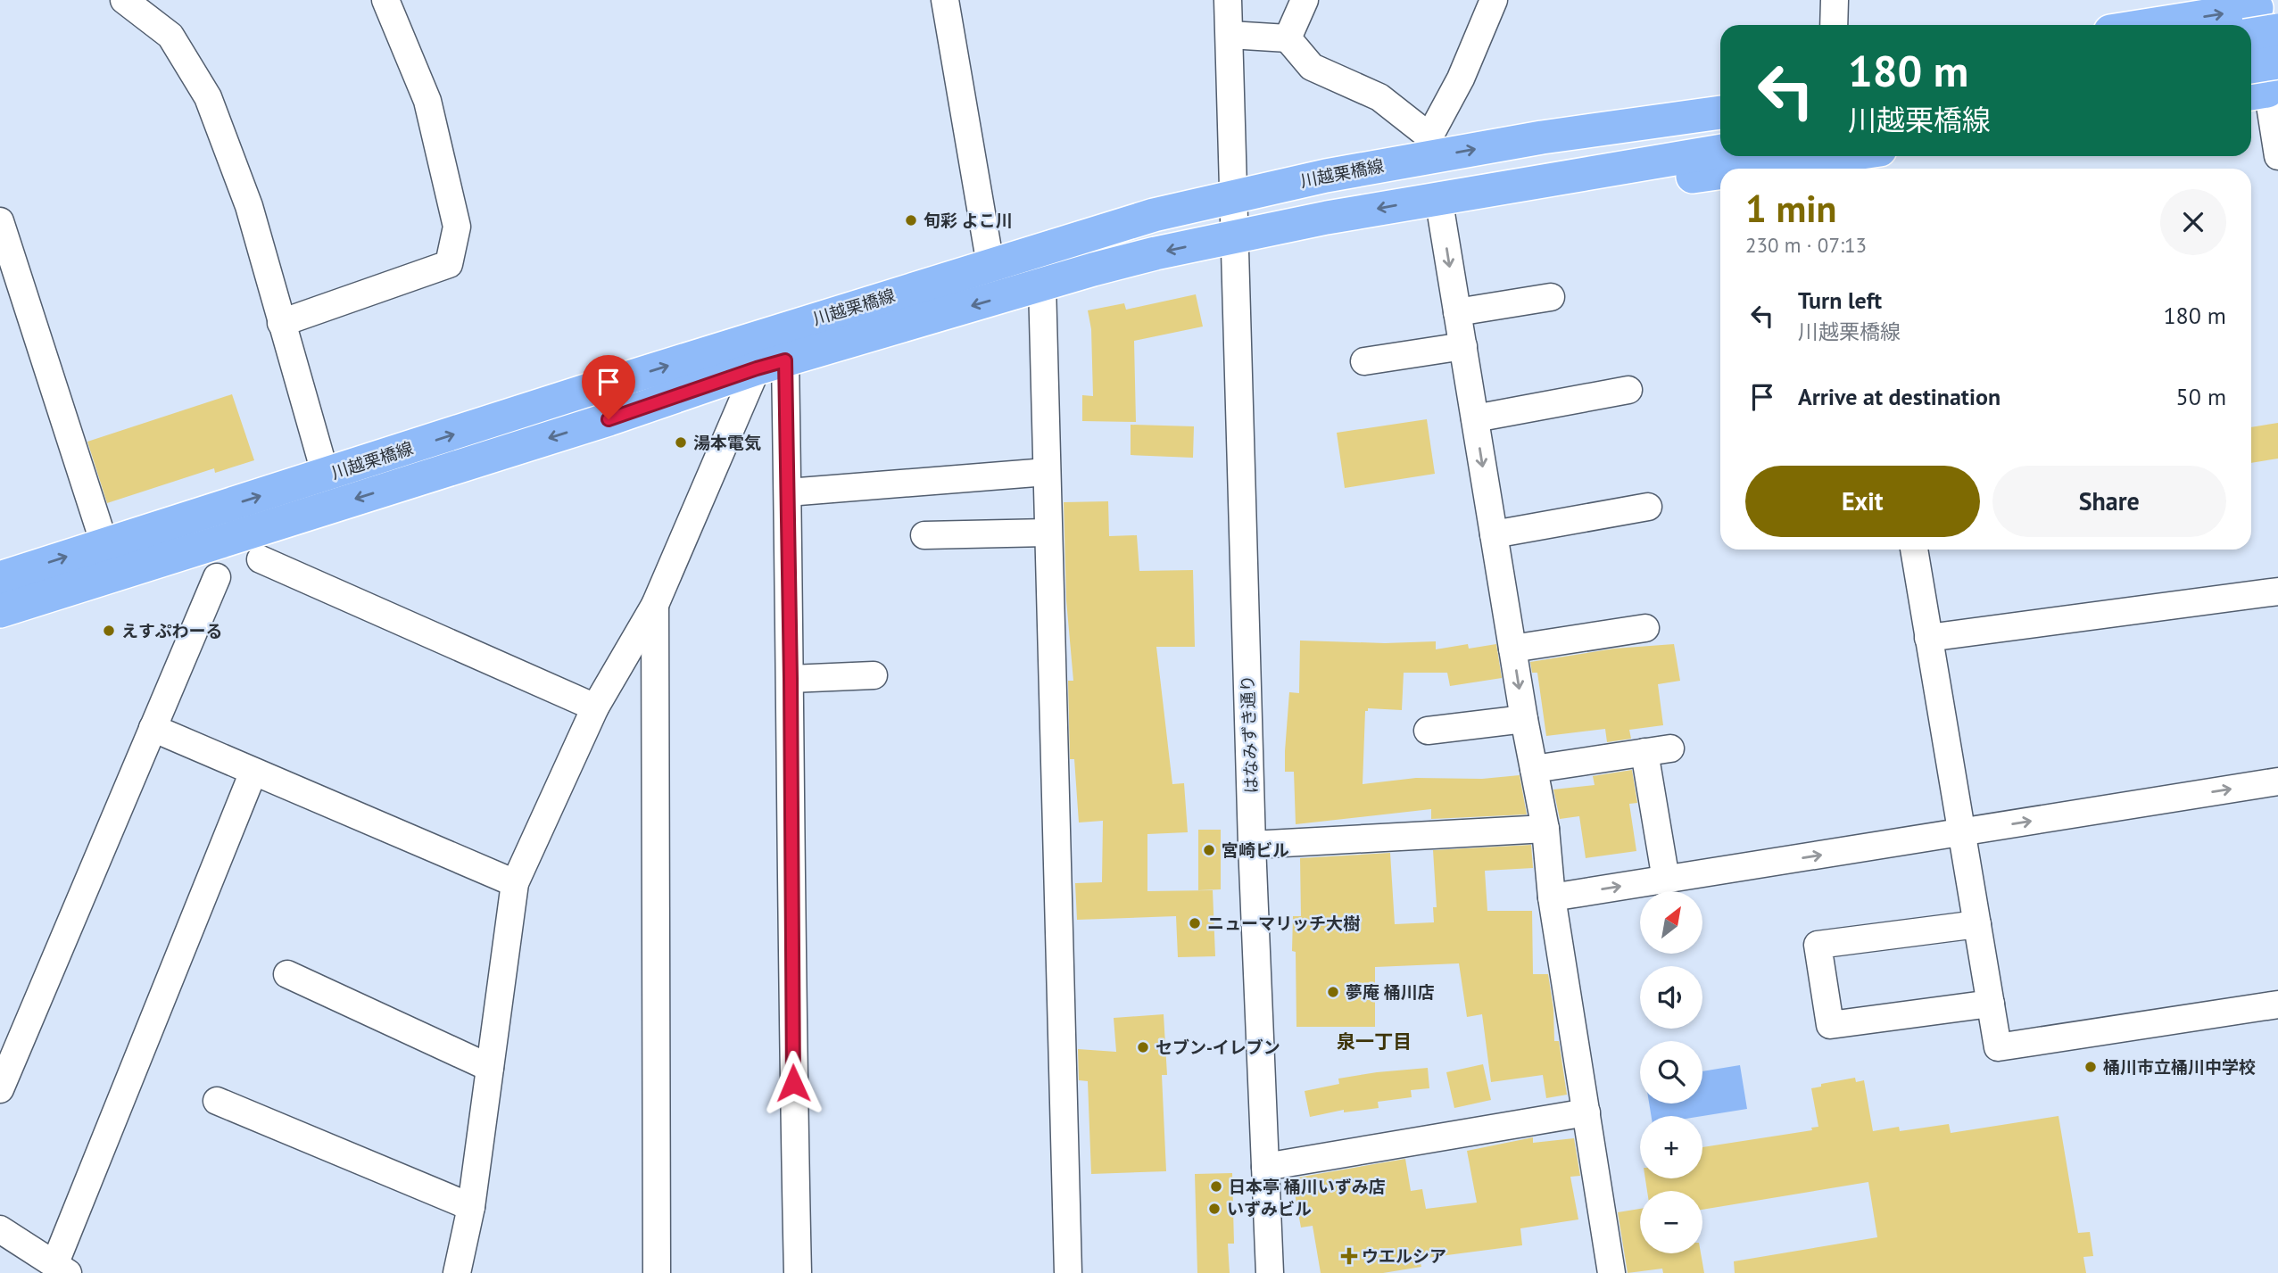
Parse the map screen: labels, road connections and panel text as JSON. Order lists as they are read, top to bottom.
{
  "streets": {
    "main road": ["川越栗橋線"],
    "street": ["はなみずき通り"]
  },
  "crossings": [
    ["川越栗橋線", "はなみずき通り"]
  ],
  "districts": ["泉一丁目"],
  "places": {
    "other": [
      "旬彩 よこ川",
      "湯本電気",
      "えすぷわーる",
      "宮崎ビル",
      "ニューマリッチ大樹",
      "夢庵 桶川店",
      "セブン-イレブン",
      "桶川市立桶川中学校",
      "日本亭 桶川いずみ店",
      "いずみビル"
    ],
    "health": ["ウエルシア"]
  },
  "north": "top right",
  "page": {
    "turn": ["180 m", "川越栗橋線"],
    "heading": ["1 min", "230 m · 07:13"],
    "list": [
      {
        "name": "Turn left",
        "note": "川越栗橋線",
        "value": "180 m"
      },
      {
        "name": "Arrive at destination",
        "value": "50 m"
      }
    ],
    "buttons": ["Exit", "Share"],
    "map_buttons": ["+", "−"]
  }
}
